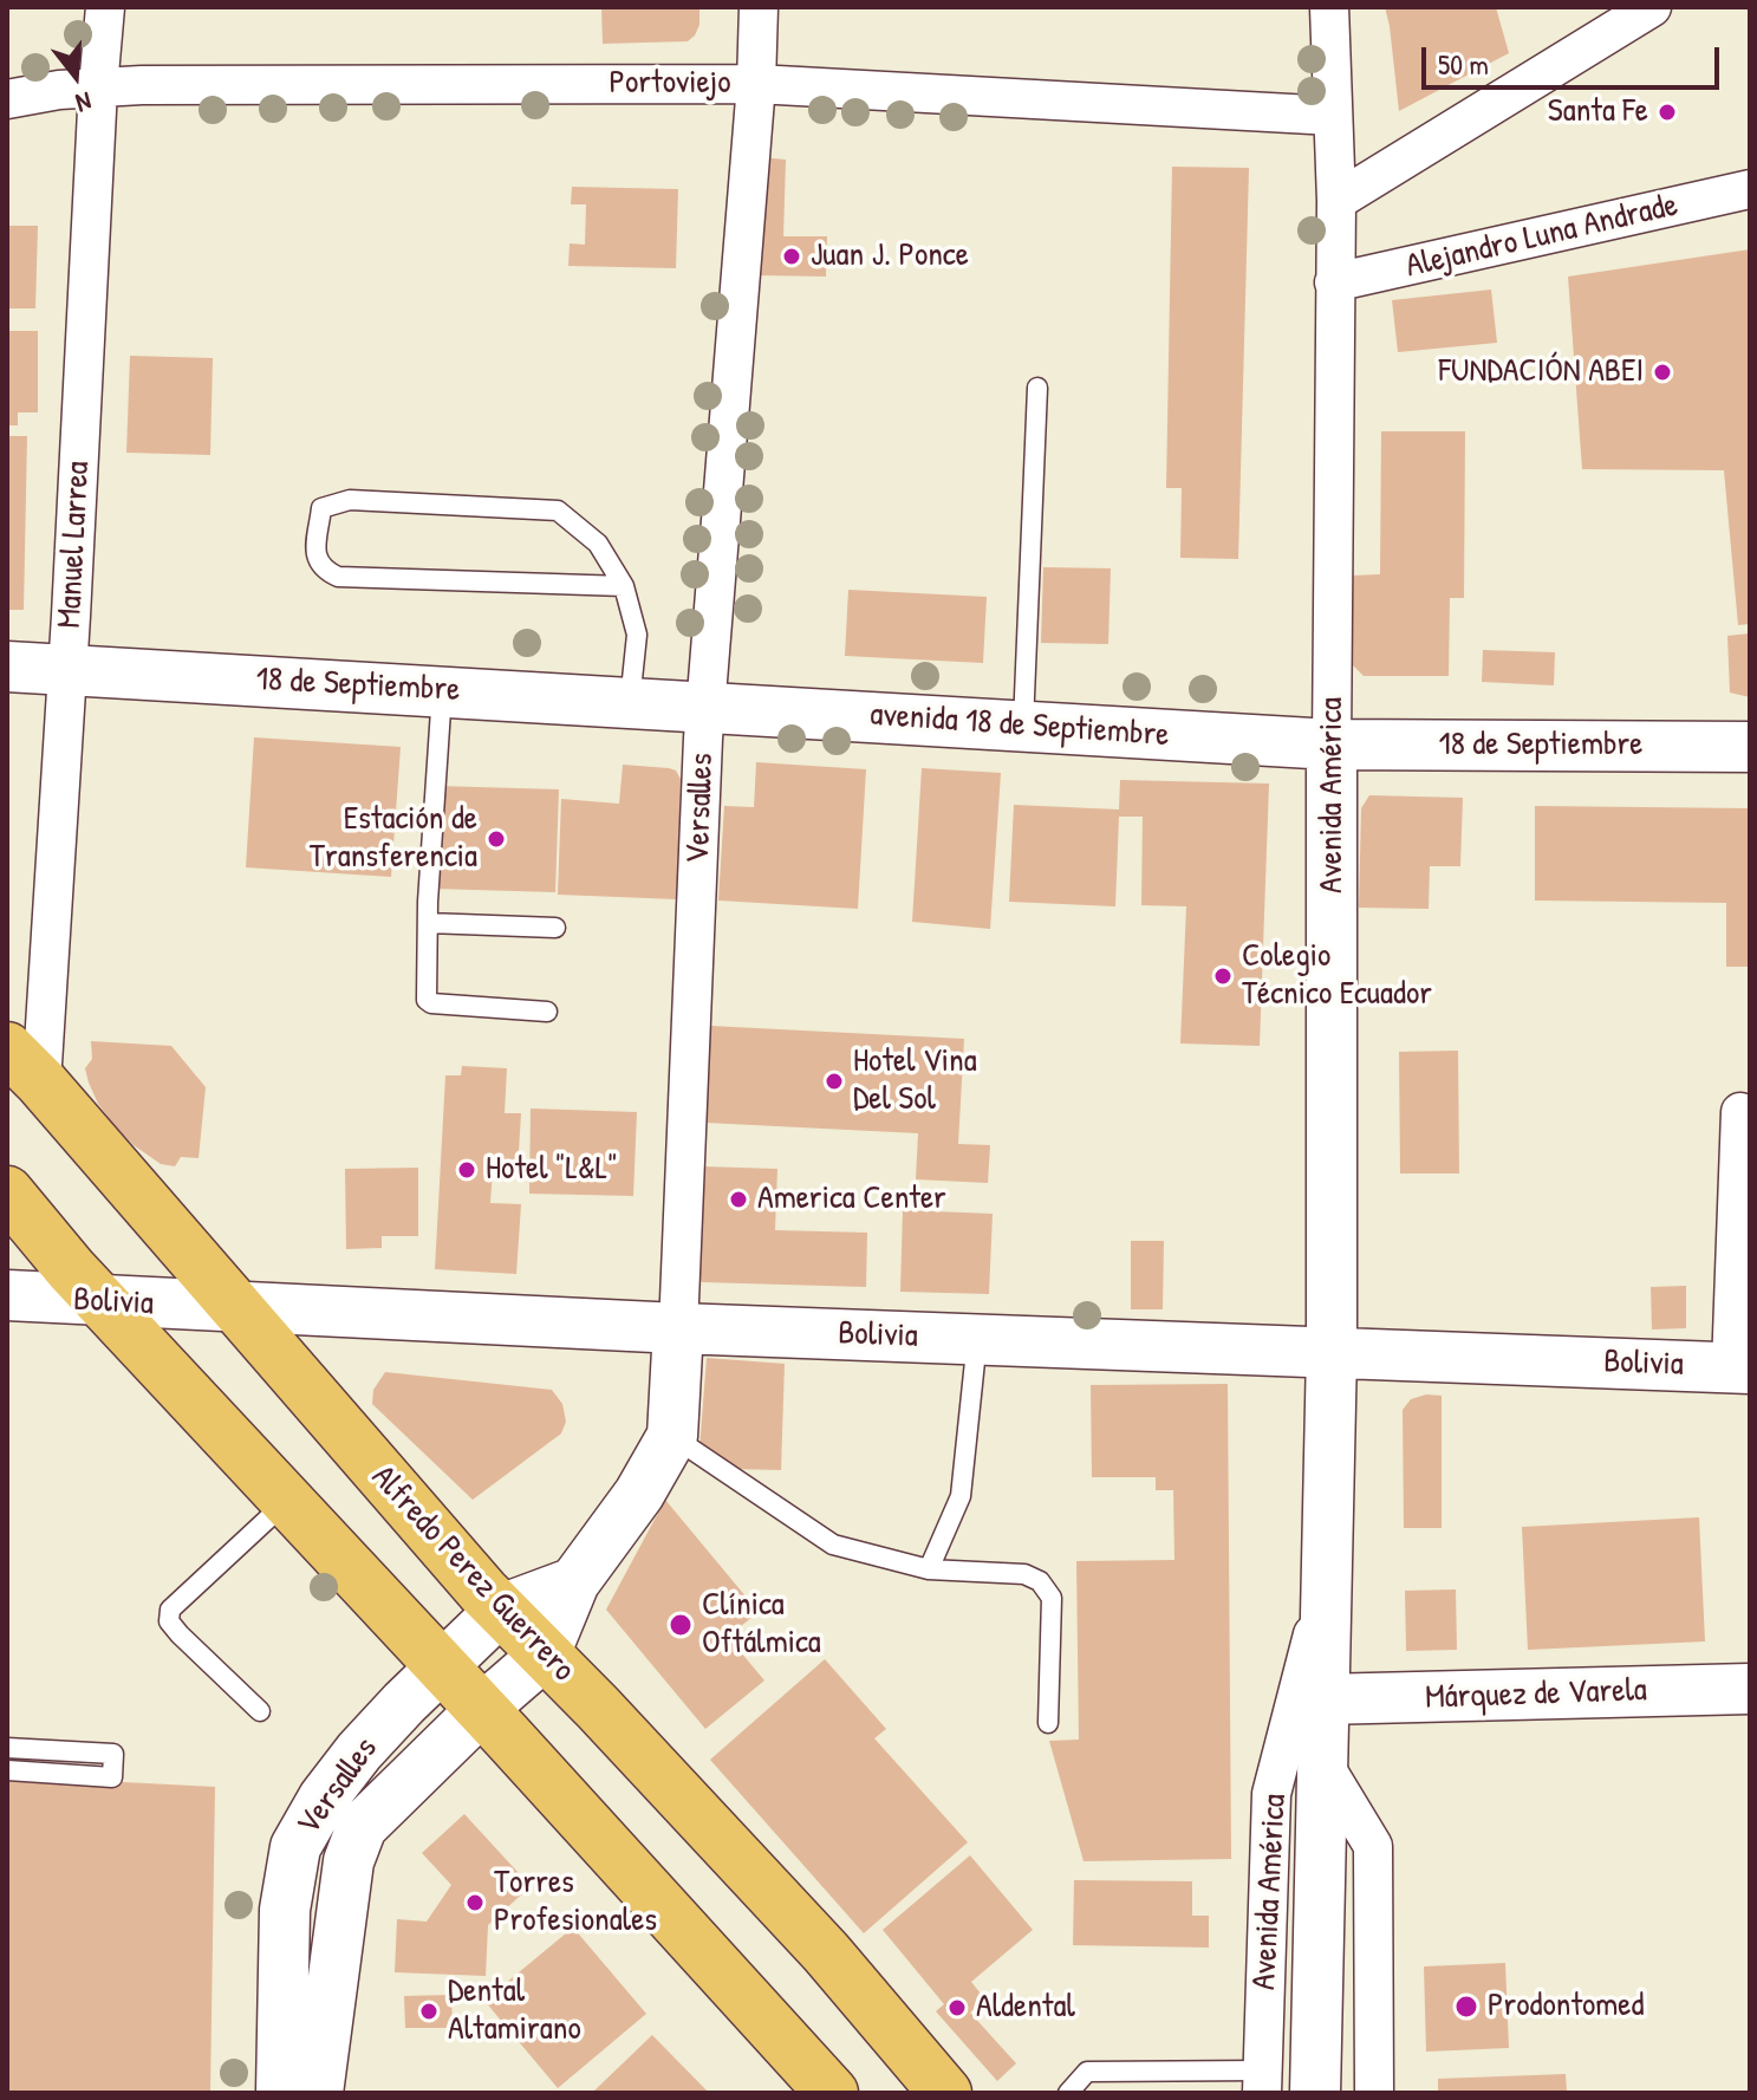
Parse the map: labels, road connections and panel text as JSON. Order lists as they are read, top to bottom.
{
  "streets": {
    "main road": ["Alfredo Perez Guerrero"],
    "street": [
      "Portoviejo",
      "Alejandro Luna Andrade",
      "Manuel Larrea",
      "18 de Septiembre",
      "avenida 18 de Septiembre",
      "Avenida América",
      "Versalles",
      "Bolivia",
      "Márquez de Varela"
    ]
  },
  "crossings": [
    ["Portoviejo", "Manuel Larrea"],
    ["Portoviejo", "Avenida América"],
    ["Portoviejo", "Versalles"],
    ["Alejandro Luna Andrade", "Avenida América"],
    ["Manuel Larrea", "18 de Septiembre"],
    ["Manuel Larrea", "Alfredo Perez Guerrero"],
    ["18 de Septiembre", "avenida 18 de Septiembre"],
    ["18 de Septiembre", "Avenida América"],
    ["18 de Septiembre", "Versalles"],
    ["avenida 18 de Septiembre", "Avenida América"],
    ["avenida 18 de Septiembre", "Versalles"],
    ["Avenida América", "Bolivia"],
    ["Avenida América", "Márquez de Varela"],
    ["Versalles", "Bolivia"],
    ["Versalles", "Alfredo Perez Guerrero"],
    ["Bolivia", "Alfredo Perez Guerrero"]
  ],
  "places": [
    "Santa Fe",
    "Juan J. Ponce",
    "FUNDACIÓN ABEI",
    "Estación de Transferencia",
    "Colegio Técnico Ecuador",
    "Hotel Vina Del Sol",
    "Hotel \"L&L\"",
    "America Center",
    "Clínica Oftálmica",
    "Torres Profesionales",
    "Prodontomed",
    "Aldental",
    "Dental Altamirano"
  ],
  "scale_bar": "50 m",
  "north": "bottom"
}
